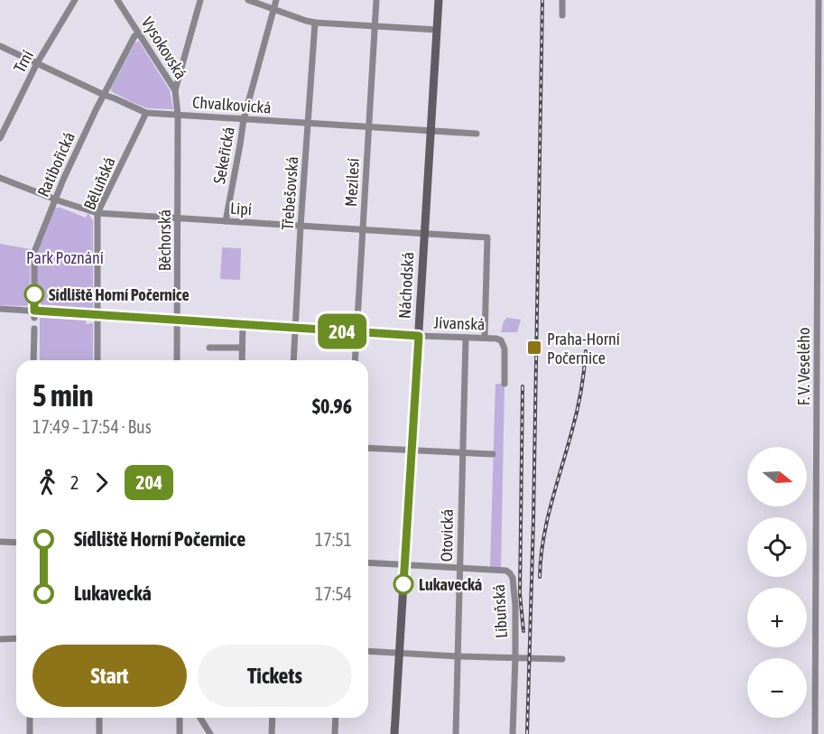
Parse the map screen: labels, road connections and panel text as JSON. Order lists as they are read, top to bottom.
{
  "streets": {
    "main road": ["Náchodská"],
    "street": [
      "Vysokovská",
      "Trní",
      "Chvalkovická",
      "Sekeřická",
      "Ratibořická",
      "Mezilesí",
      "Běluňská",
      "Třebešovská",
      "Lipí",
      "Běchorská",
      "Jívanská",
      "F. V. Veselého",
      "Otovická",
      "Libuňská"
    ]
  },
  "crossings": [
    ["Vysokovská", "Chvalkovická"],
    ["Vysokovská", "Ratibořická"],
    ["Vysokovská", "Běchorská"],
    ["Trní", "Chvalkovická"],
    ["Chvalkovická", "Sekeřická"],
    ["Chvalkovická", "Ratibořická"],
    ["Chvalkovická", "Mezilesí"],
    ["Chvalkovická", "Běluňská"],
    ["Chvalkovická", "Třebešovská"],
    ["Chvalkovická", "Běchorská"],
    ["Chvalkovická", "Náchodská"],
    ["Sekeřická", "Lipí"],
    ["Ratibořická", "Lipí"],
    ["Ratibořická", "Jívanská"],
    ["Mezilesí", "Lipí"],
    ["Mezilesí", "Jívanská"],
    ["Běluňská", "Lipí"],
    ["Běluňská", "Jívanská"],
    ["Třebešovská", "Lipí"],
    ["Třebešovská", "Jívanská"],
    ["Lipí", "Běchorská"],
    ["Lipí", "Náchodská"],
    ["Lipí", "Jívanská"],
    ["Běchorská", "Jívanská"],
    ["Náchodská", "Jívanská"],
    ["Jívanská", "Otovická"],
    ["Otovická", "Libuňská"]
  ],
  "parks": ["Park Poznání"],
  "places": {
    "other": ["Sídliště Horní Počernice", "Lukavecká"],
    "transit": ["Praha-Horní Počernice"]
  },
  "lines": ["bus line 204"],
  "north": "right",
  "page": {
    "on_map": "204",
    "heading": ["5 min", "17:49 – 17:54 · Bus", "$0.96"],
    "map_buttons": ["+", "−"],
    "legs": ["2", "204"],
    "list": [
      {
        "name": "Sídliště Horní Počernice",
        "value": "17:51"
      },
      {
        "name": "Lukavecká",
        "value": "17:54"
      }
    ],
    "buttons": ["Start", "Tickets"]
  }
}
